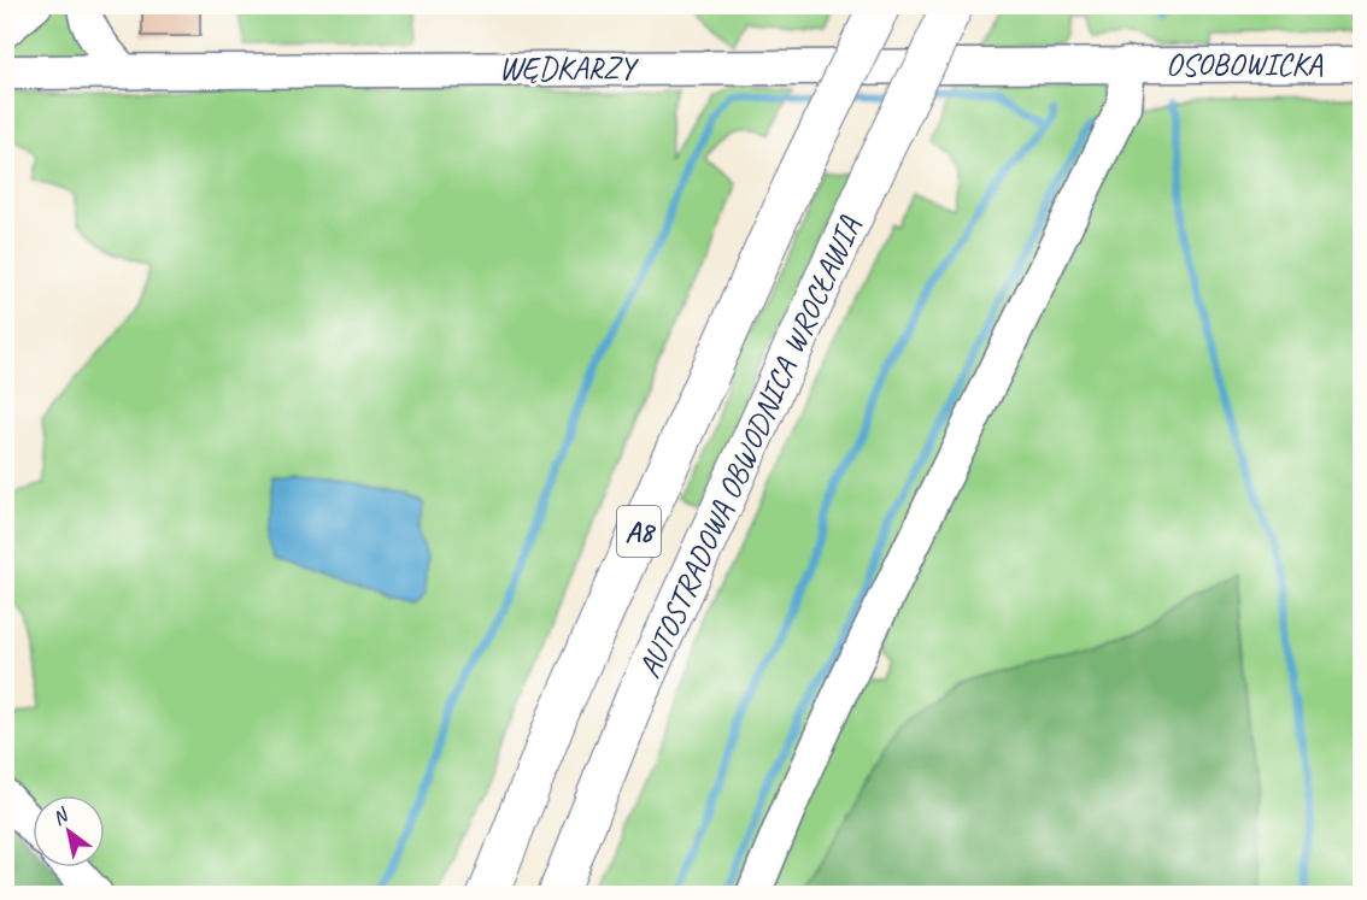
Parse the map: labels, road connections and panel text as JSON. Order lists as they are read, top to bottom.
{
  "streets": {
    "highway": ["AUTOSTRADOWA OBWODNICA WROCŁAWIA", "A8"],
    "street": ["OSOBOWICKA", "WĘDKARZY"]
  },
  "crossings": [
    ["OSOBOWICKA", "WĘDKARZY"]
  ],
  "north": "top left"
}
